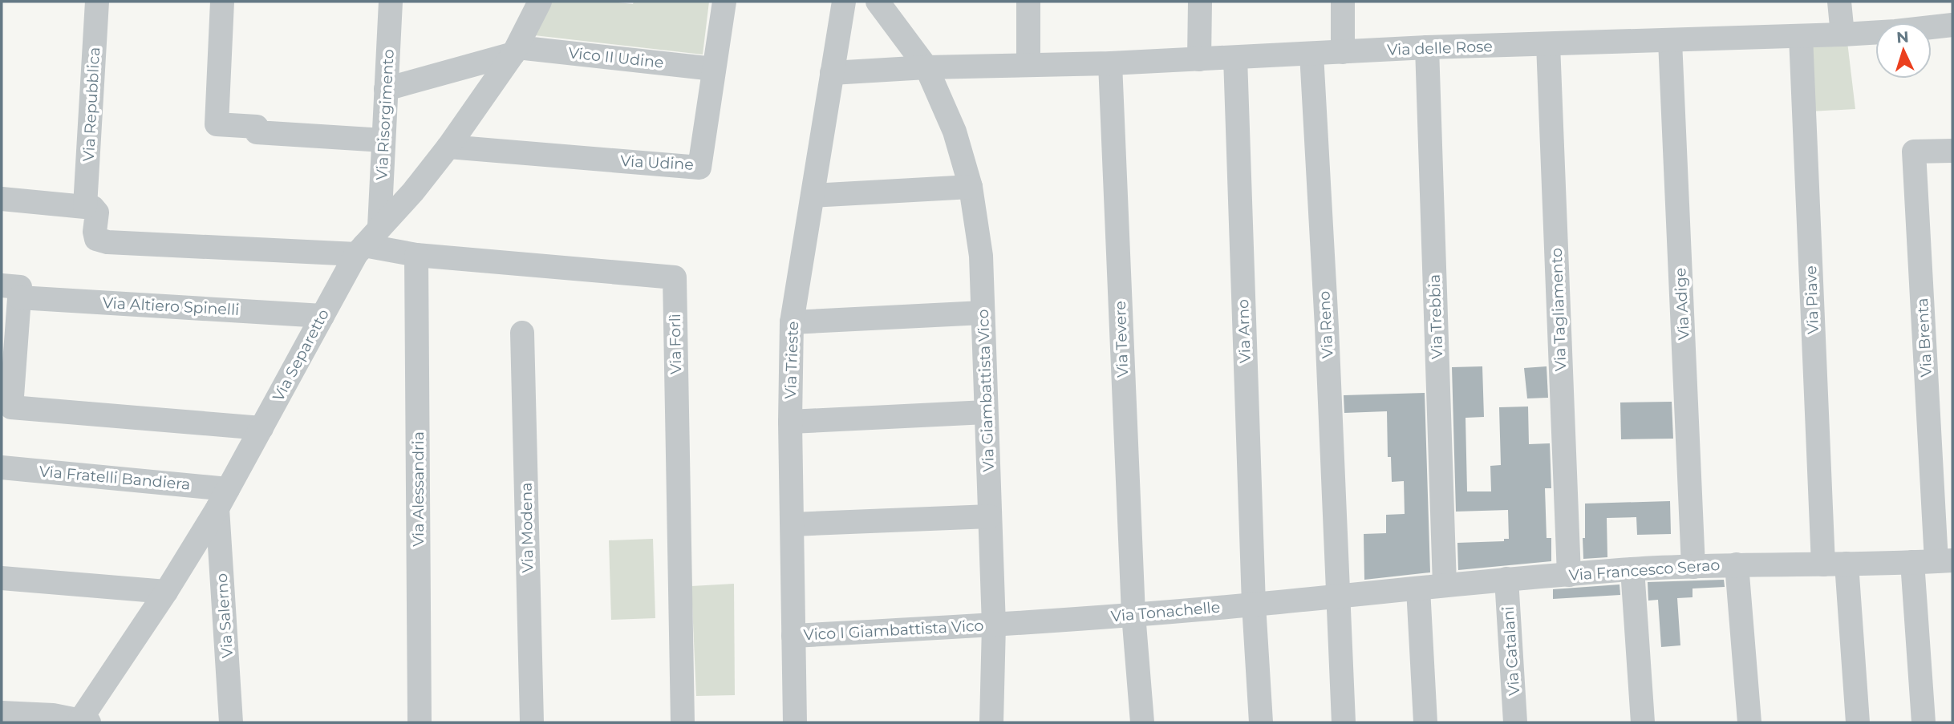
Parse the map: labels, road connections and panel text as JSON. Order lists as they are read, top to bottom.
{
  "streets": {
    "street": [
      "Via delle Rose",
      "Vico II Udine",
      "Via Repubblica",
      "Via Risorgimento",
      "Via Udine",
      "Via Piave",
      "Via Adige",
      "Via Altiero Spinelli",
      "Via Tagliamento",
      "Via Trebbia",
      "Via Reno",
      "Via Arno",
      "Via Brenta",
      "Via Tevere",
      "Via Forlì",
      "Via Separetto",
      "Via Trieste",
      "Via Giambattista Vico",
      "Via Fratelli Bandiera",
      "Via Alessandria",
      "Via Modena",
      "Via Francesco Serao",
      "Via Tonachelle",
      "Via Salerno",
      "Vico I Giambattista Vico",
      "Via Catalani"
    ]
  },
  "crossings": [
    ["Via delle Rose", "Via Piave"],
    ["Via delle Rose", "Via Adige"],
    ["Via delle Rose", "Via Tagliamento"],
    ["Via delle Rose", "Via Trebbia"],
    ["Via delle Rose", "Via Reno"],
    ["Via delle Rose", "Via Arno"],
    ["Via delle Rose", "Via Tevere"],
    ["Via delle Rose", "Via Trieste"],
    ["Via delle Rose", "Via Giambattista Vico"],
    ["Vico II Udine", "Via Udine"],
    ["Vico II Udine", "Via Separetto"],
    ["Via Repubblica", "Via Risorgimento"],
    ["Via Repubblica", "Via Forlì"],
    ["Via Repubblica", "Via Separetto"],
    ["Via Risorgimento", "Via Forlì"],
    ["Via Risorgimento", "Via Separetto"],
    ["Via Udine", "Via Separetto"],
    ["Via Piave", "Via Francesco Serao"],
    ["Via Adige", "Via Francesco Serao"],
    ["Via Altiero Spinelli", "Via Separetto"],
    ["Via Tagliamento", "Via Francesco Serao"],
    ["Via Trebbia", "Via Francesco Serao"],
    ["Via Reno", "Via Francesco Serao"],
    ["Via Reno", "Via Tonachelle"],
    ["Via Arno", "Via Tonachelle"],
    ["Via Brenta", "Via Francesco Serao"],
    ["Via Tevere", "Via Tonachelle"],
    ["Via Forlì", "Via Separetto"],
    ["Via Forlì", "Via Alessandria"],
    ["Via Separetto", "Via Fratelli Bandiera"],
    ["Via Separetto", "Via Salerno"],
    ["Via Trieste", "Vico I Giambattista Vico"],
    ["Via Giambattista Vico", "Via Tonachelle"],
    ["Via Giambattista Vico", "Vico I Giambattista Vico"],
    ["Via Fratelli Bandiera", "Via Salerno"],
    ["Via Francesco Serao", "Via Tonachelle"],
    ["Via Francesco Serao", "Via Catalani"],
    ["Via Tonachelle", "Vico I Giambattista Vico"]
  ],
  "north": "top"
}
